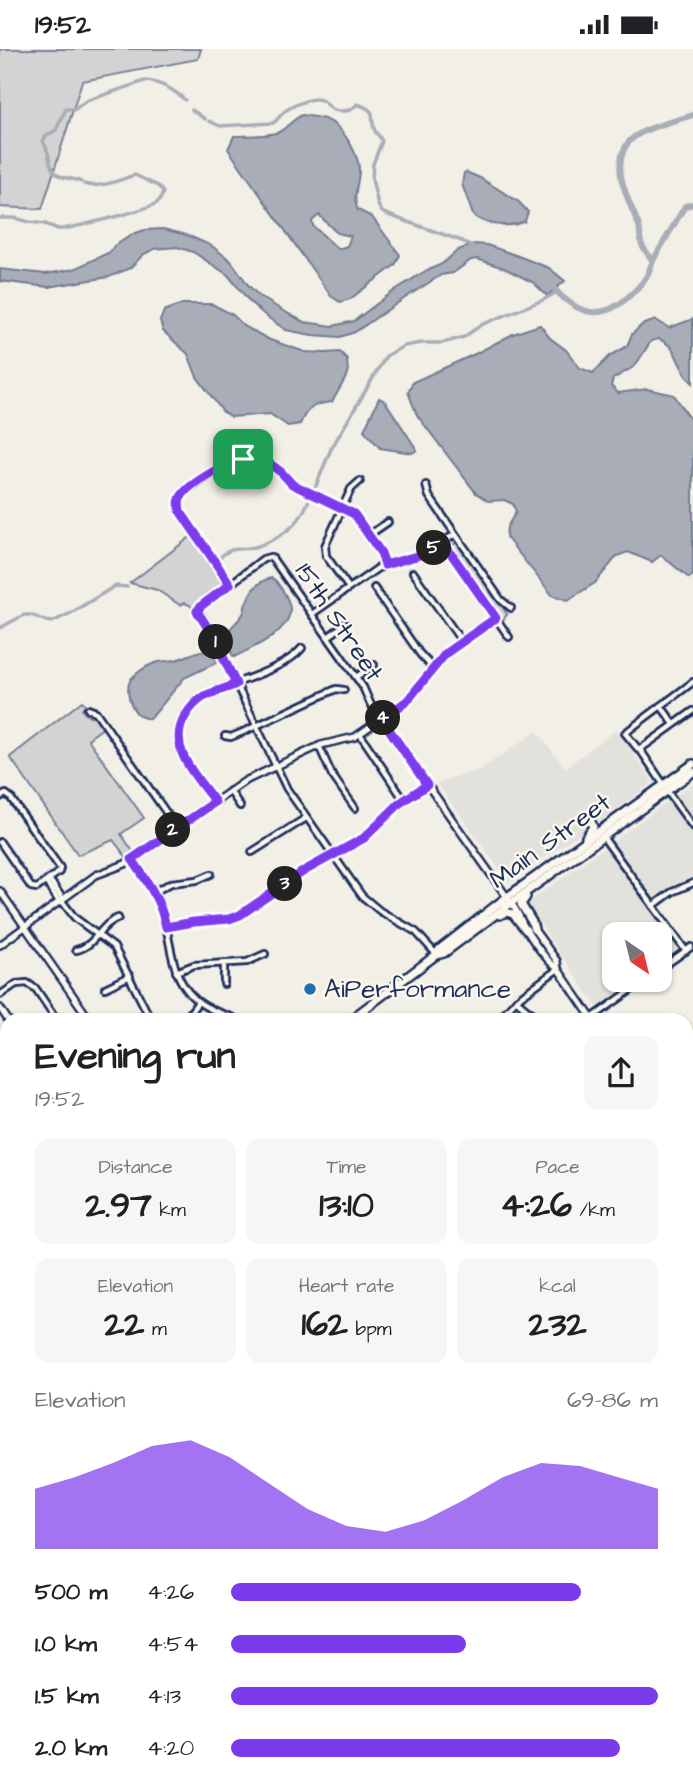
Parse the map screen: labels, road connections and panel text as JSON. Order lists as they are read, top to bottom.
{
  "streets": {
    "main road": ["Main Street"],
    "street": ["15th Street"]
  },
  "crossings": [
    ["15th Street", "Main Street"]
  ],
  "places": ["AiPerformance"],
  "north": "bottom right",
  "page": {
    "status": "19:52",
    "pins": [
      "5",
      "1",
      "4",
      "2",
      "3"
    ],
    "heading": ["Evening run", "19:52"],
    "stats": [
      ["Distance", "2.97 km"],
      ["Time", "13:10"],
      ["Pace", "4:26 /km"],
      ["Elevation", "22 m"],
      ["Heart rate", "162 bpm"],
      ["kcal", "232"]
    ],
    "chart": ["Elevation", "69–86 m"],
    "list": [
      {
        "name": "500 m",
        "note": "4:26"
      },
      {
        "name": "1.0 km",
        "note": "4:54"
      },
      {
        "name": "1.5 km",
        "note": "4:13"
      },
      {
        "name": "2.0 km",
        "note": "4:20"
      }
    ]
  }
}
